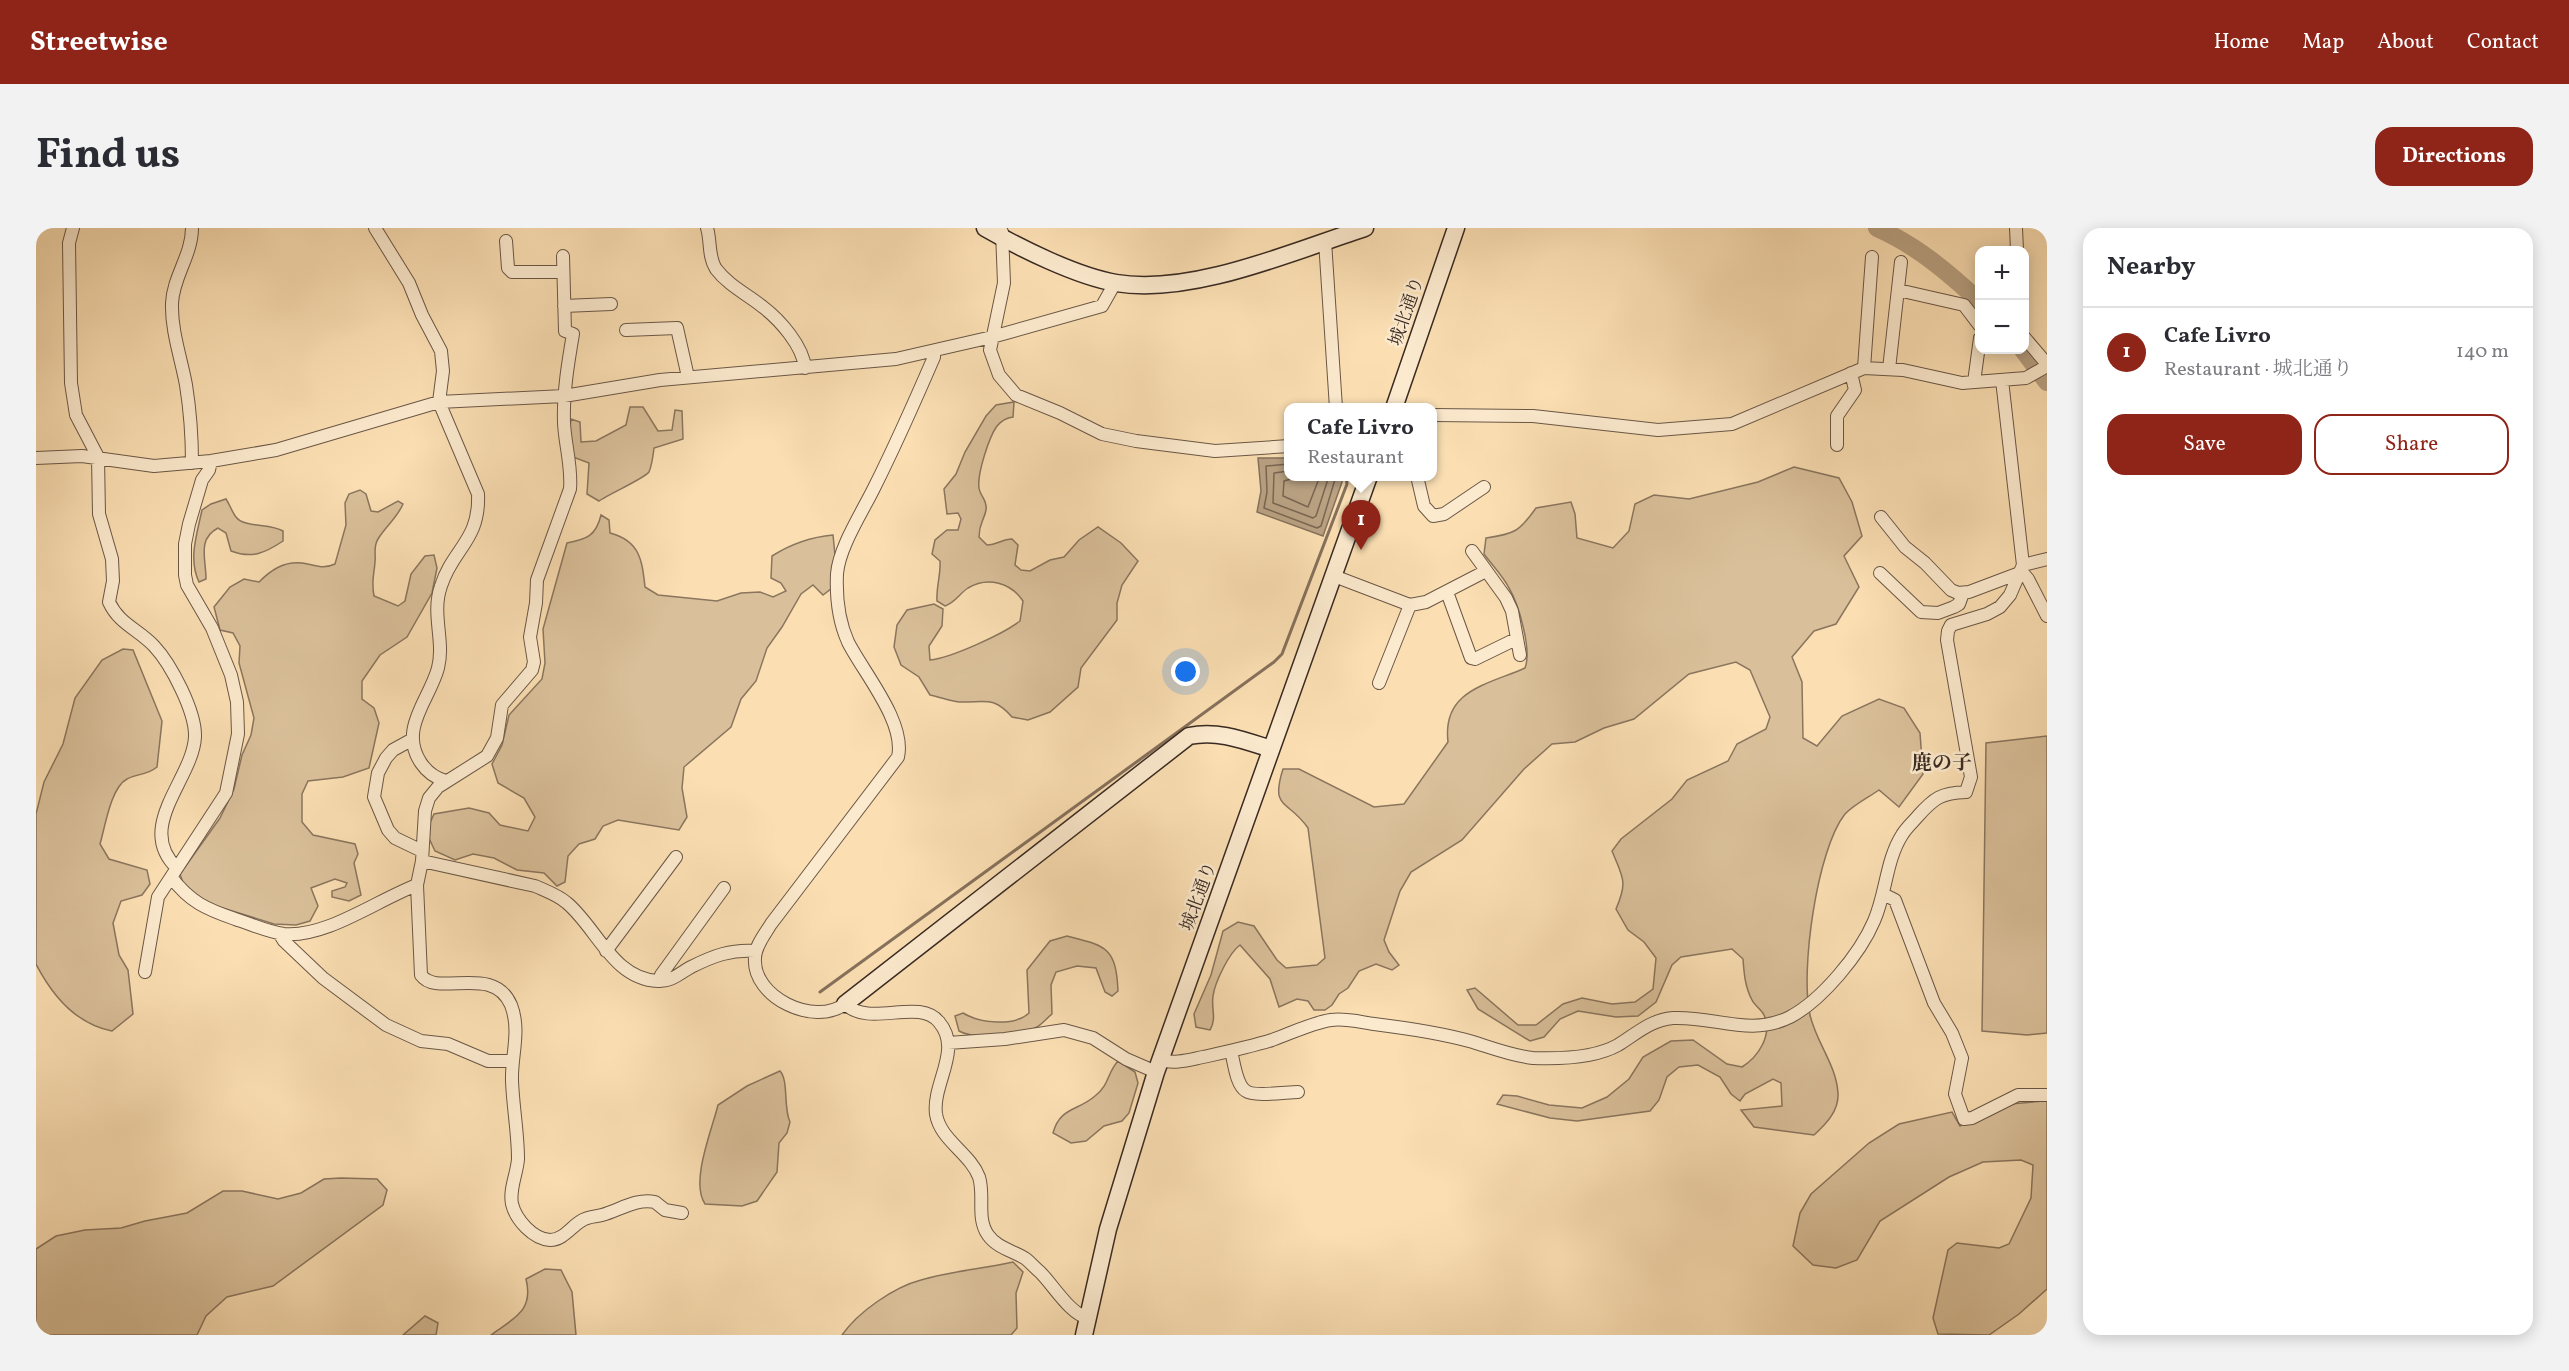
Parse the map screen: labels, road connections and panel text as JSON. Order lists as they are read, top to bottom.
{
  "streets": {
    "street": ["城北通り"]
  },
  "districts": ["鹿の子"],
  "page": {
    "header": "Streetwise",
    "nav": [
      "Home",
      "Map",
      "About",
      "Contact"
    ],
    "title": "Find us",
    "buttons": [
      "Directions",
      ["Save", "Share"]
    ],
    "heading": "Nearby",
    "map_buttons": ["+", "−"],
    "list": [
      {
        "mark": "1",
        "name": "Cafe Livro",
        "note": "Restaurant · 城北通り",
        "value": "140 m"
      }
    ],
    "popup": ["Cafe Livro", "Restaurant"],
    "pins": "1"
  }
}
